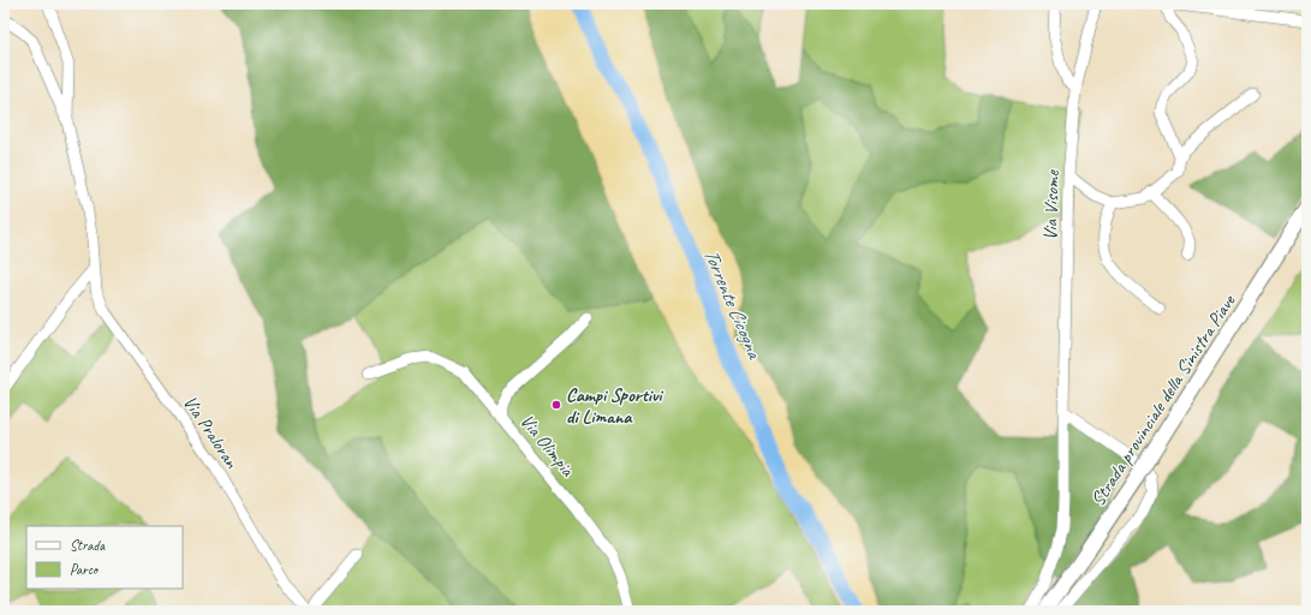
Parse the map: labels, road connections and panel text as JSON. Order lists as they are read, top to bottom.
{
  "streets": {
    "main road": ["Strada provinciale della Sinistra Piave"],
    "street": ["Via Visome", "Via Praloran", "Via Olimpia"]
  },
  "water": ["Torrente Cicogna"],
  "places": ["Campi Sportivi di Limana"],
  "legend": ["Strada", "Parco"]
}
